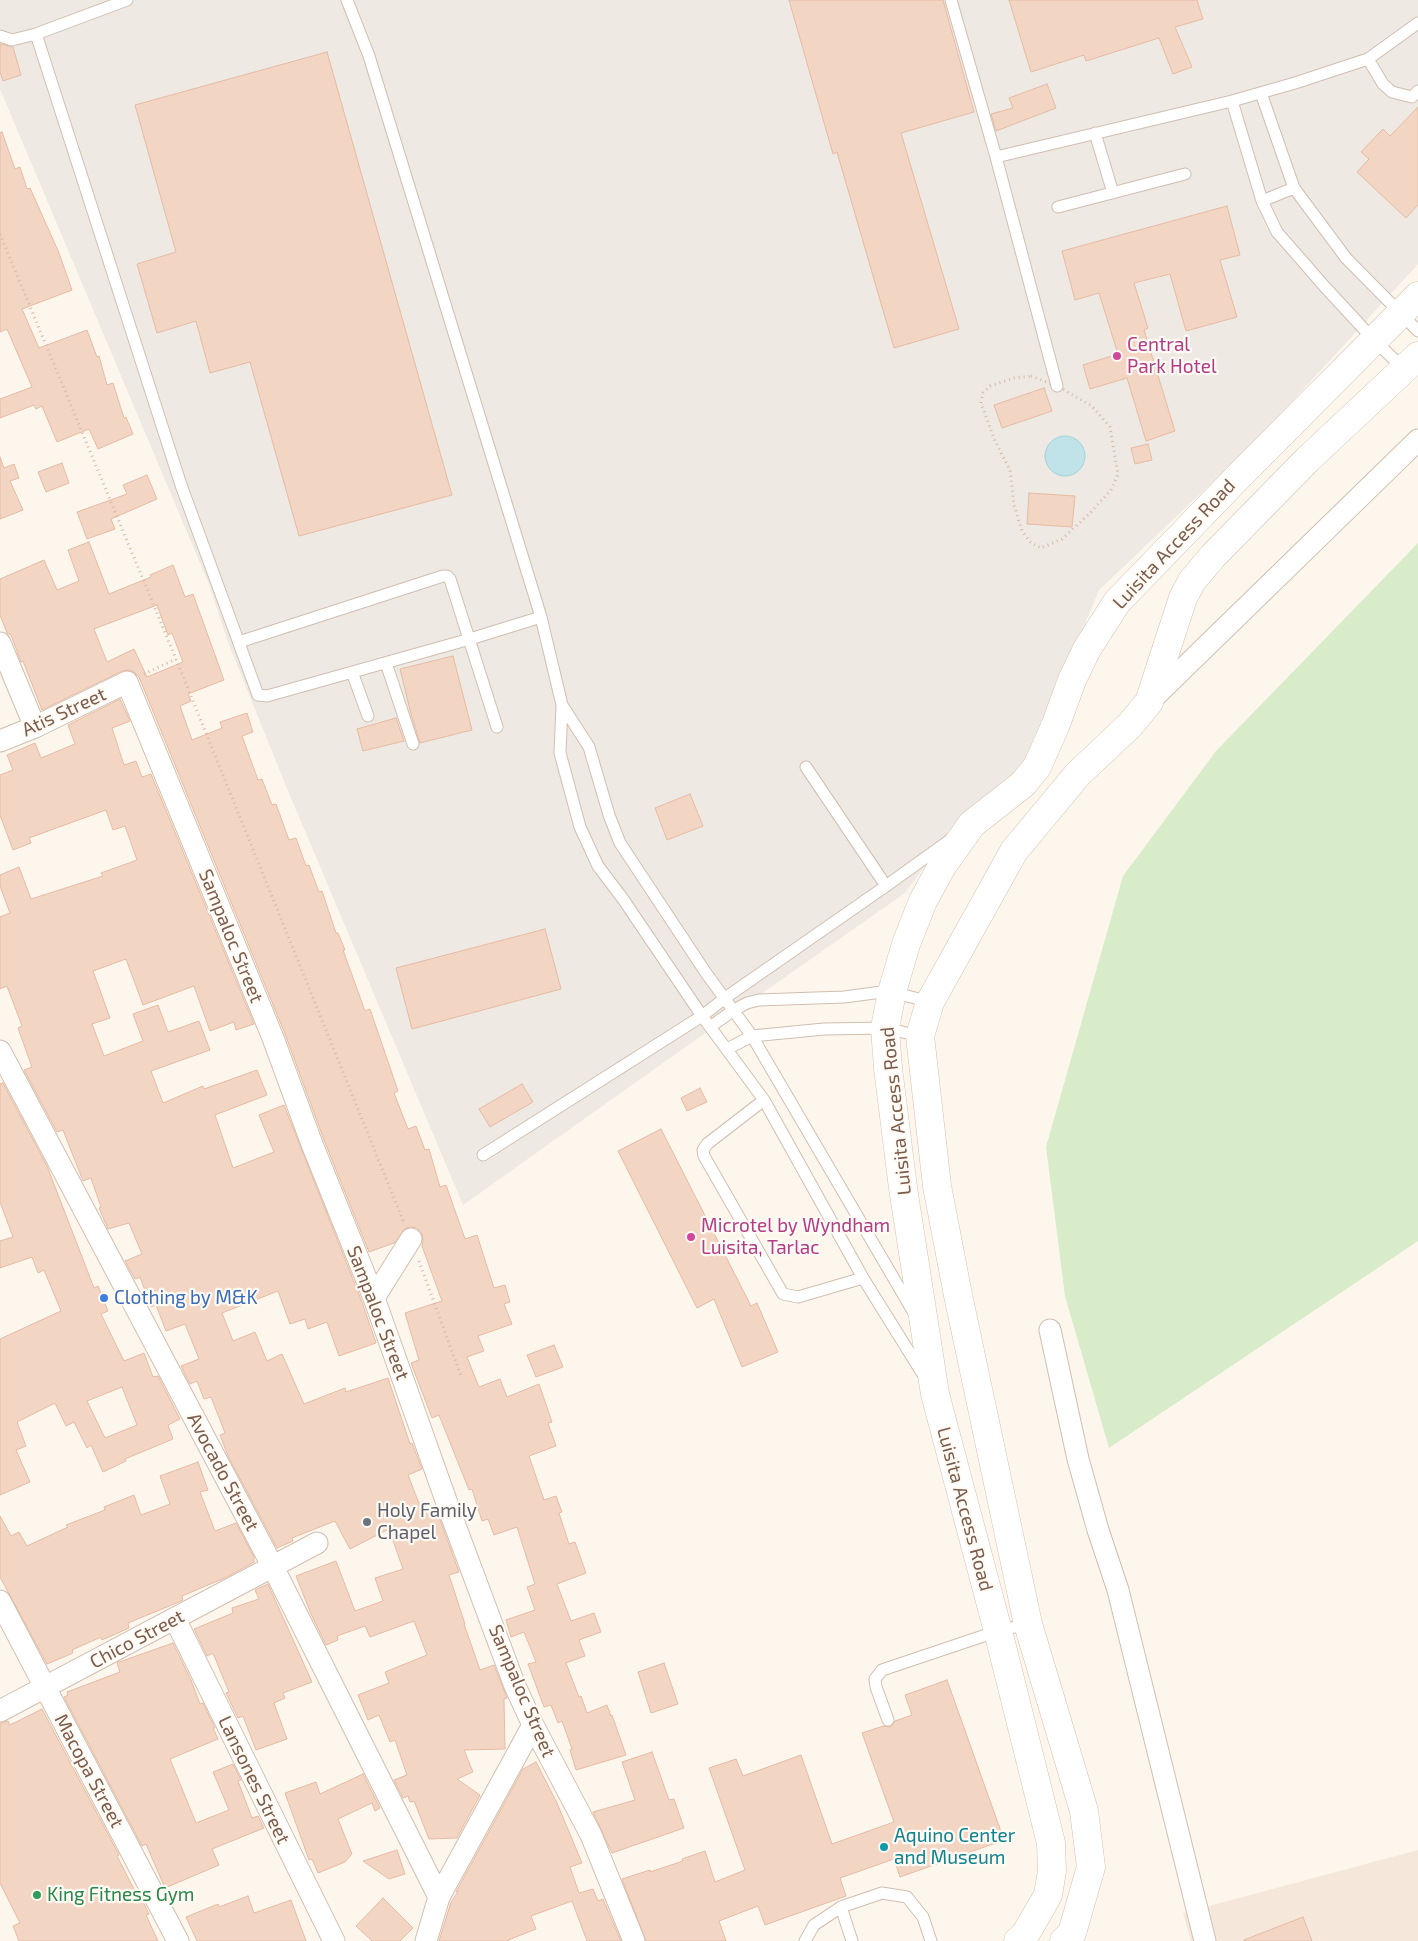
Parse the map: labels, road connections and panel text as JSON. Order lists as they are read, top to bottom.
{
  "streets": {
    "main road": ["Luisita Access Road"],
    "street": [
      "Atis Street",
      "Sampaloc Street",
      "Avocado Street",
      "Chico Street",
      "Macopa Street",
      "Lansones Street"
    ]
  },
  "crossings": [
    ["Atis Street", "Sampaloc Street"],
    ["Avocado Street", "Chico Street"],
    ["Chico Street", "Macopa Street"],
    ["Chico Street", "Lansones Street"]
  ],
  "places": [
    "Central Park Hotel",
    "Microtel by Wyndham Luisita, Tarlac",
    "Clothing by M&K",
    "Holy Family Chapel",
    "Aquino Center and Museum",
    "King Fitness Gym"
  ]
}
